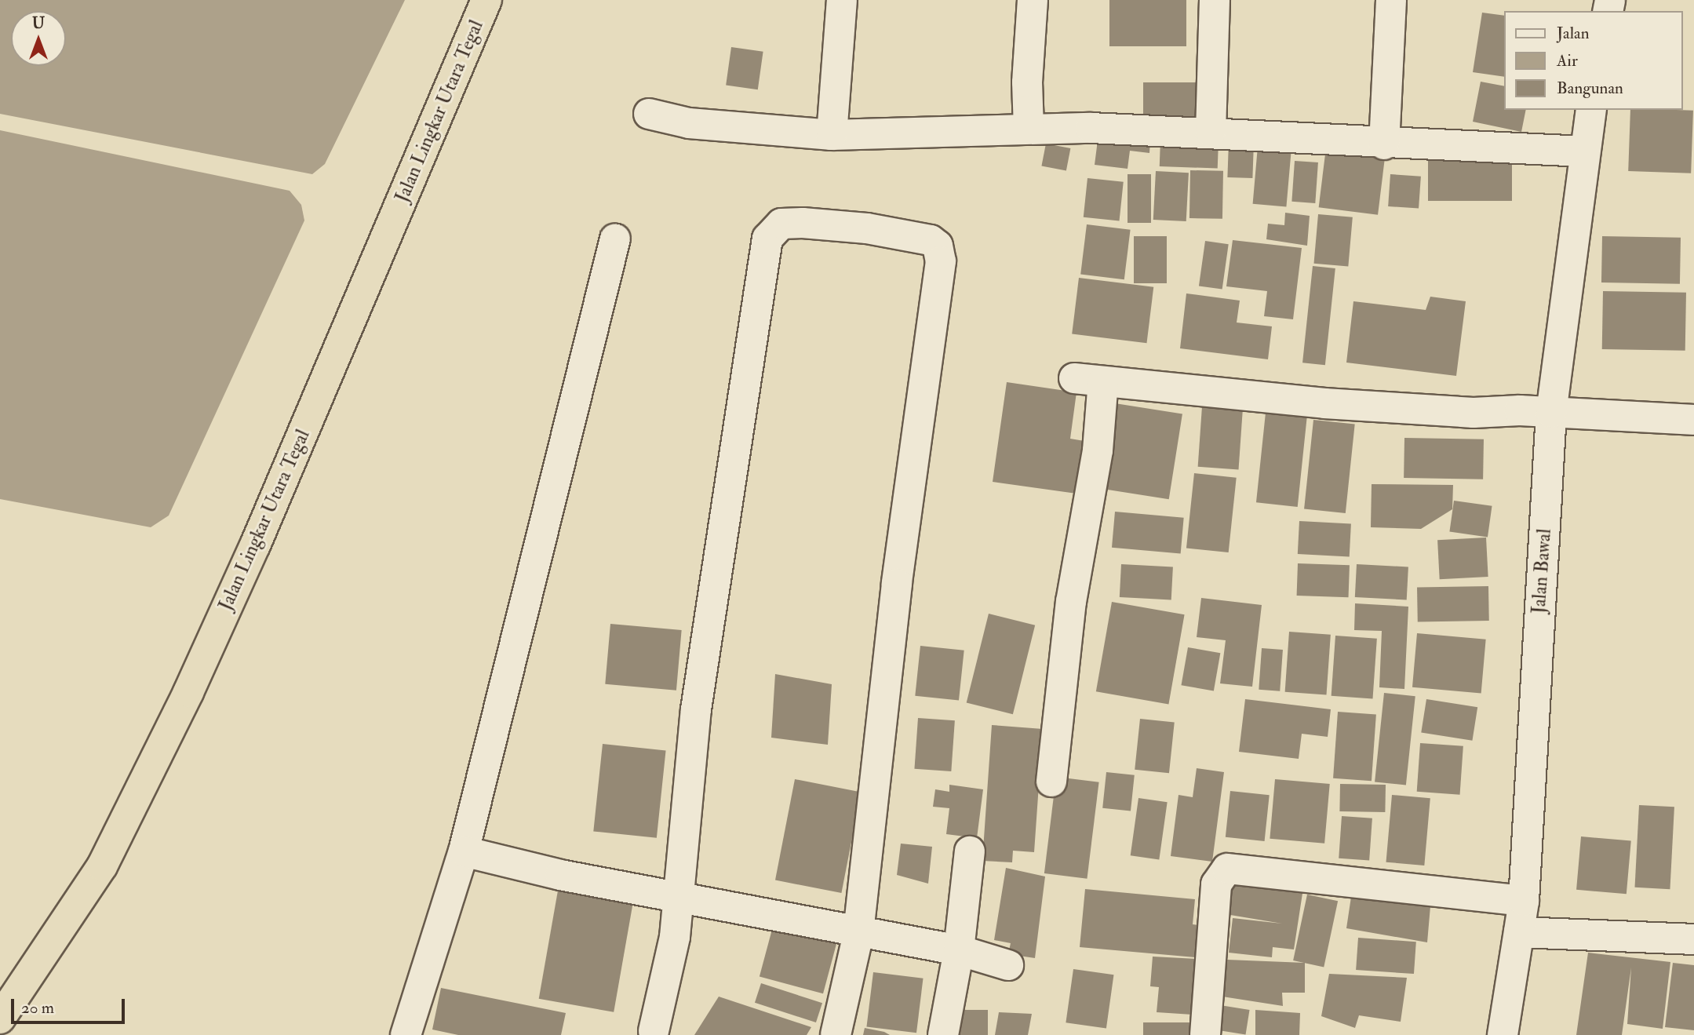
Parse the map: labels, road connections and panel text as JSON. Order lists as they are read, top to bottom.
{
  "streets": {
    "highway": ["Jalan Lingkar Utara Tegal"],
    "street": ["Jalan Bawal"]
  },
  "legend": ["Jalan", "Air", "Bangunan"],
  "scale_bar": "20 m",
  "north": "top"
}
